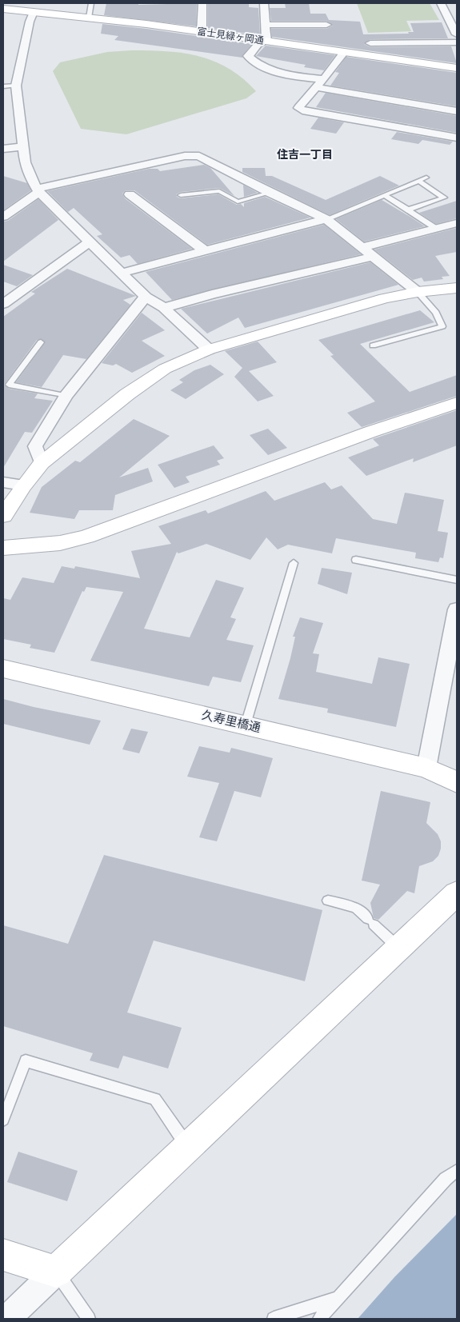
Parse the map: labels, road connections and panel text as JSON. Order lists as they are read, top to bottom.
{
  "streets": {
    "street": ["富士見緑ヶ岡通", "久寿里橋通"]
  },
  "districts": ["住吉一丁目"]
}
